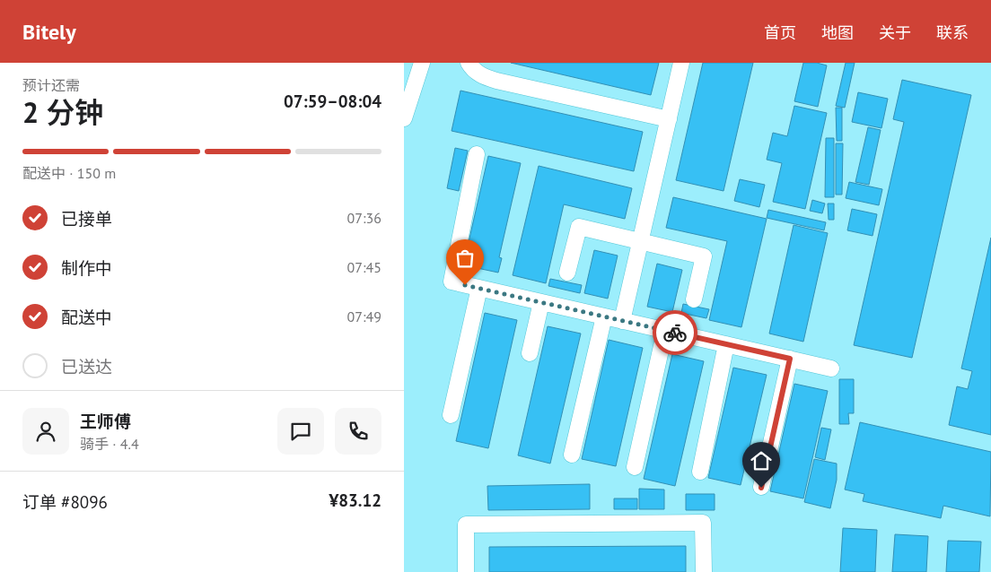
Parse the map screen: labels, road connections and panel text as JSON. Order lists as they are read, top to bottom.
{
  "page": {
    "header": "Bitely",
    "nav": [
      "首页",
      "地图",
      "关于",
      "联系"
    ],
    "heading": ["2 分钟", "预计还需", "07:59–08:04"],
    "panel": [
      "王师傅",
      "骑手 · 4.4",
      "订单 #8096",
      "¥83.12"
    ],
    "bar": "配送中 · 150 m",
    "list": [
      ["已接单", "07:36"],
      ["制作中", "07:45"],
      ["配送中", "07:49"],
      "已送达"
    ]
  }
}
